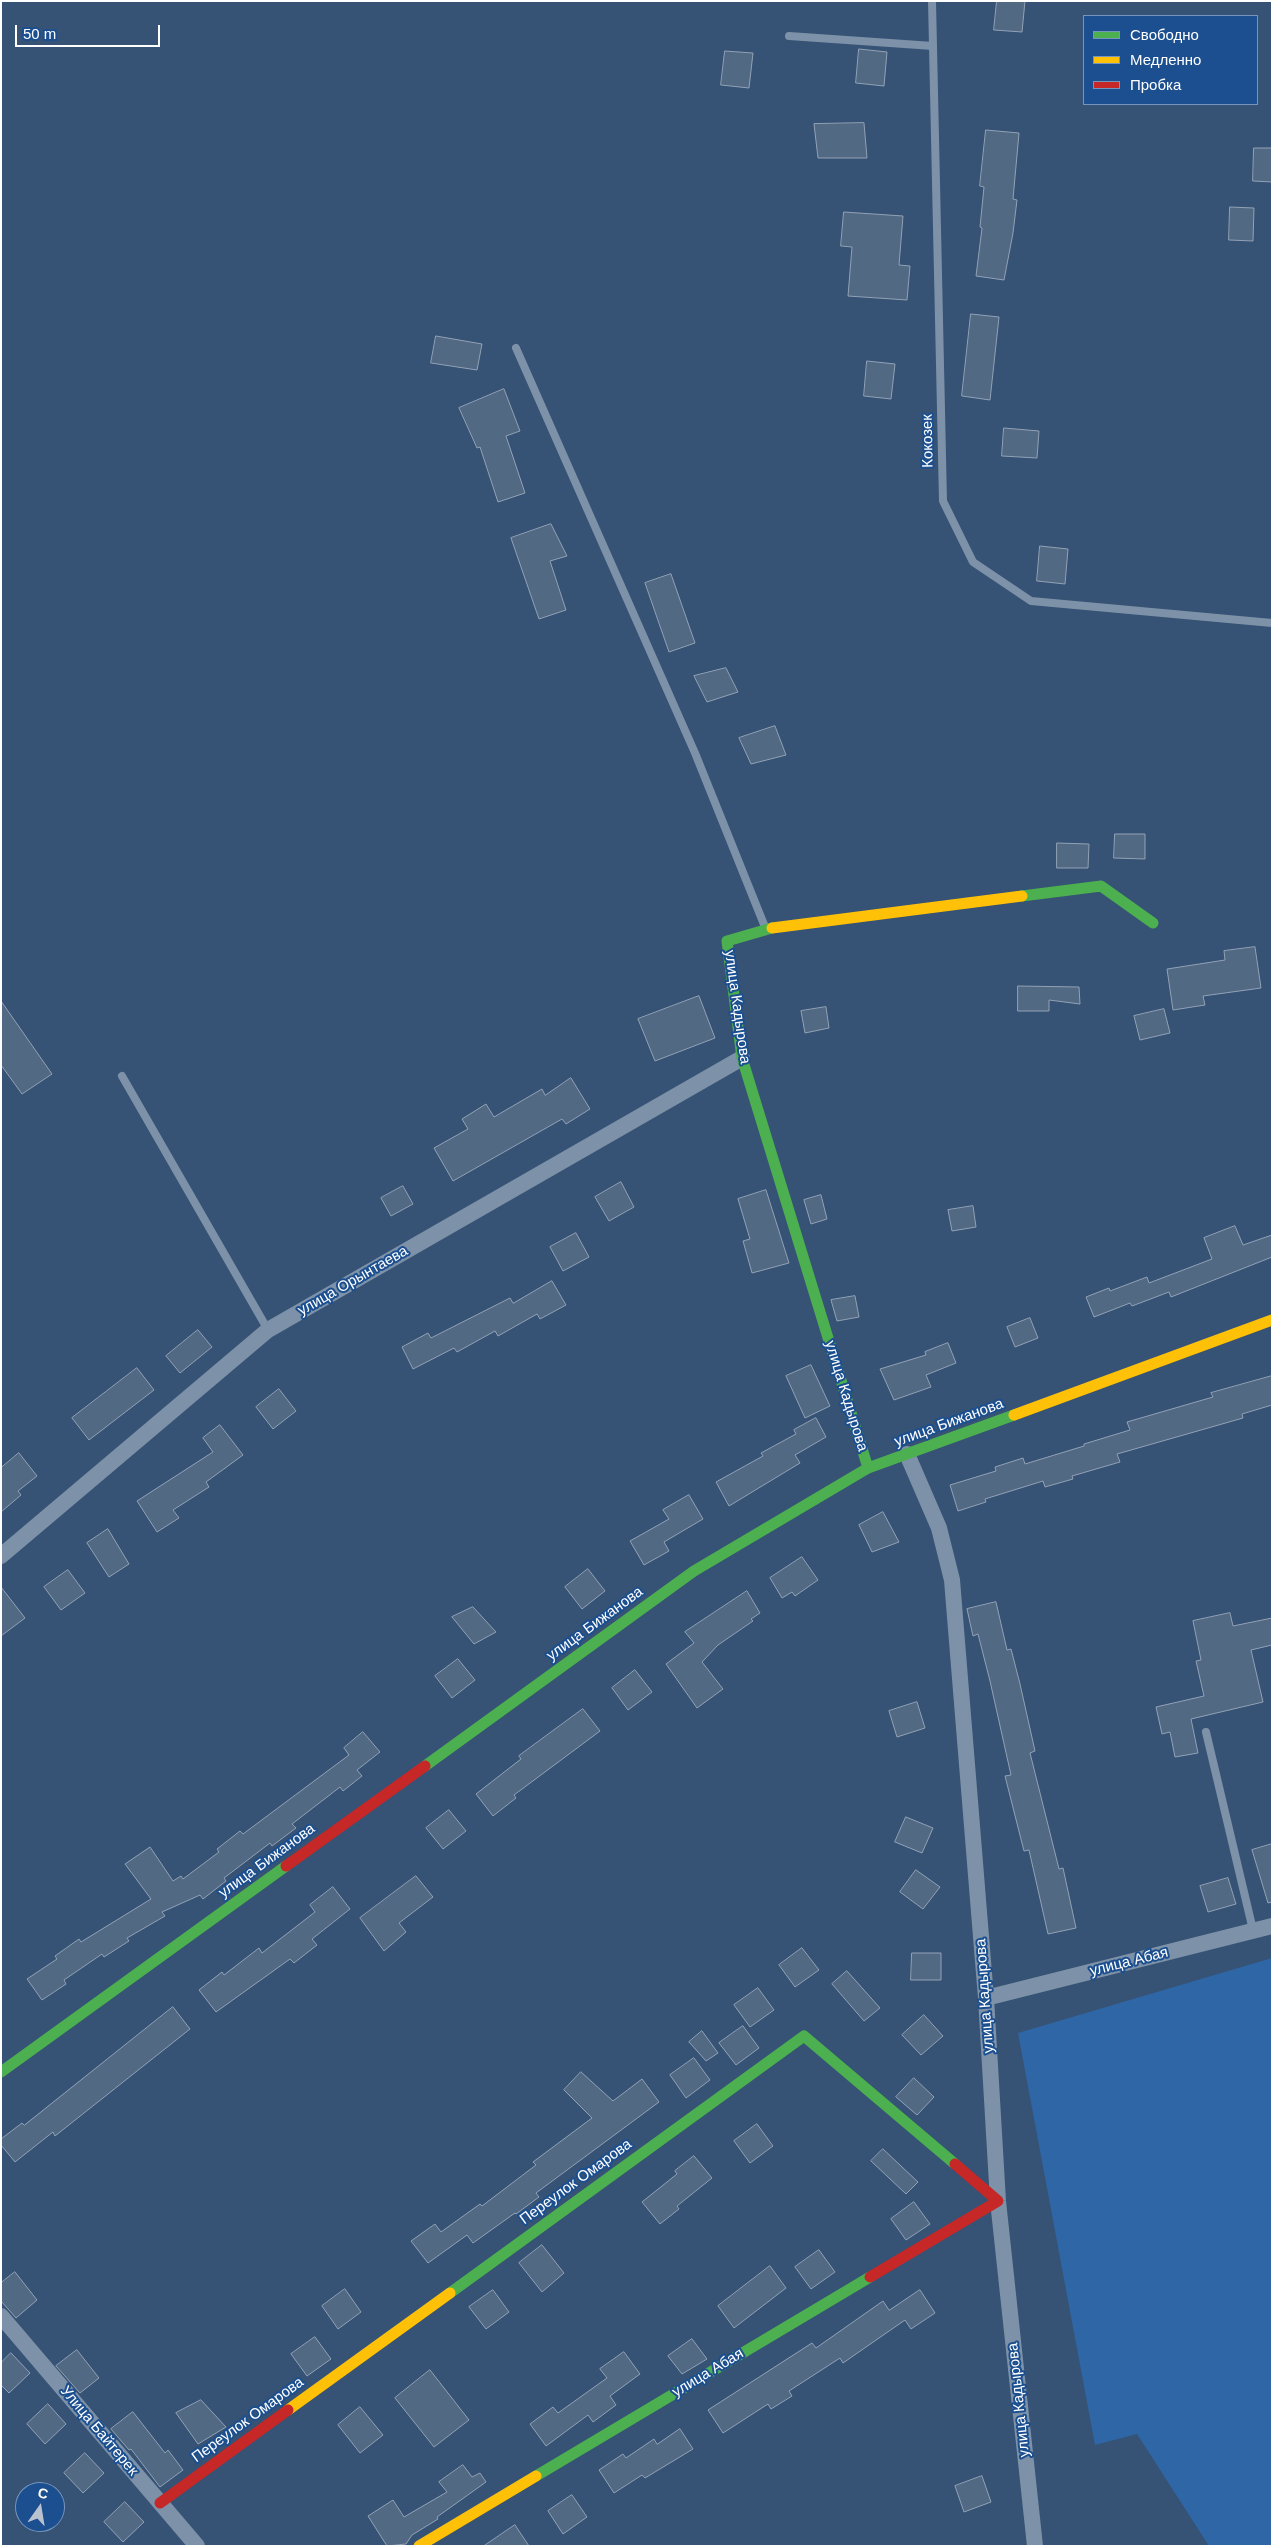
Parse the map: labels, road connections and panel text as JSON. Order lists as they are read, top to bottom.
{
  "streets": {
    "street": [
      "улица Кадырова",
      "улица Орынтаева",
      "улица Бижанова",
      "улица Абая",
      "Переулок Омарова",
      "Улица Байтерек"
    ],
    "lane": ["Кокозек"]
  },
  "crossings": [
    ["улица Кадырова", "улица Орынтаева"],
    ["улица Кадырова", "улица Бижанова"],
    ["улица Кадырова", "улица Абая"],
    ["улица Кадырова", "Переулок Омарова"],
    ["улица Абая", "Переулок Омарова"],
    ["Переулок Омарова", "Улица Байтерек"]
  ],
  "legend": ["Свободно", "Медленно", "Пробка"],
  "scale_bar": "50 m",
  "north": "top"
}
